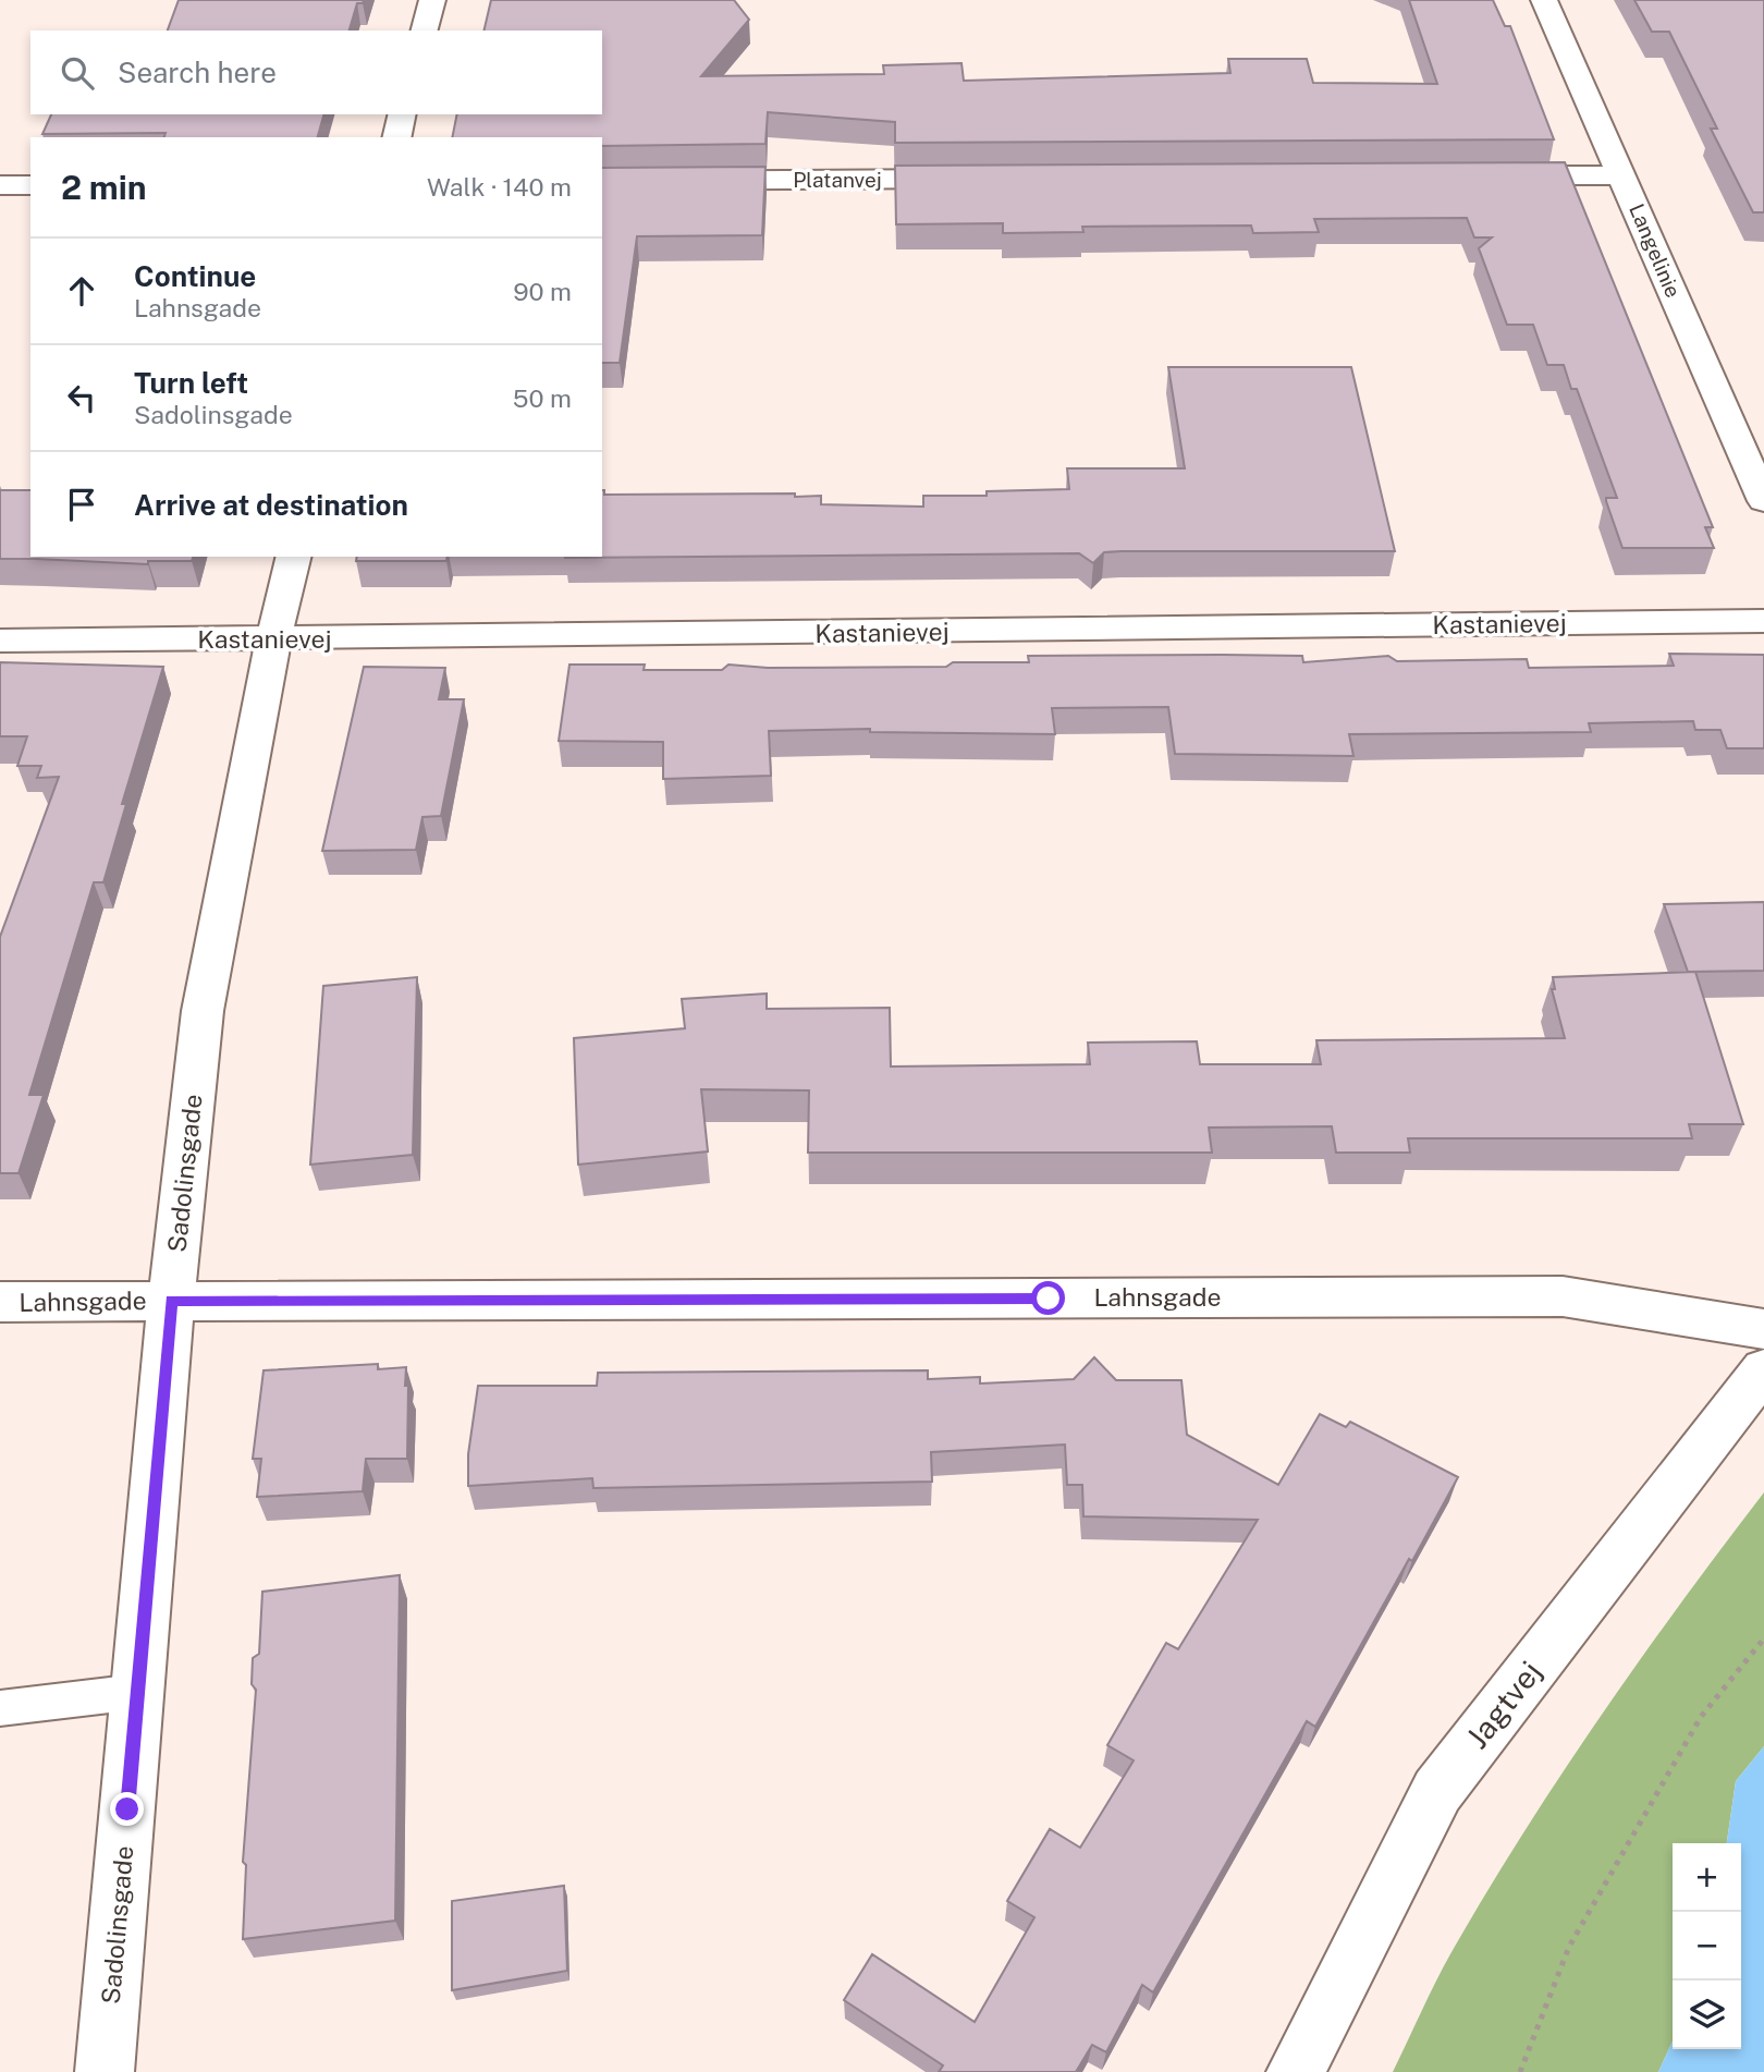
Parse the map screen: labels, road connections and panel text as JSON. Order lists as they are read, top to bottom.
{
  "streets": {
    "street": [
      "Platanvej",
      "Langelinie",
      "Kastanievej",
      "Sadolinsgade",
      "Lahnsgade",
      "Jagtvej"
    ]
  },
  "crossings": [
    ["Kastanievej", "Sadolinsgade"],
    ["Sadolinsgade", "Lahnsgade"]
  ],
  "page": {
    "search": "Search here",
    "heading": ["2 min", "Walk · 140 m"],
    "list": [
      ["Continue", "Lahnsgade", "90 m"],
      ["Turn left", "Sadolinsgade", "50 m"],
      "Arrive at destination"
    ],
    "map_buttons": ["+", "−"]
  }
}
